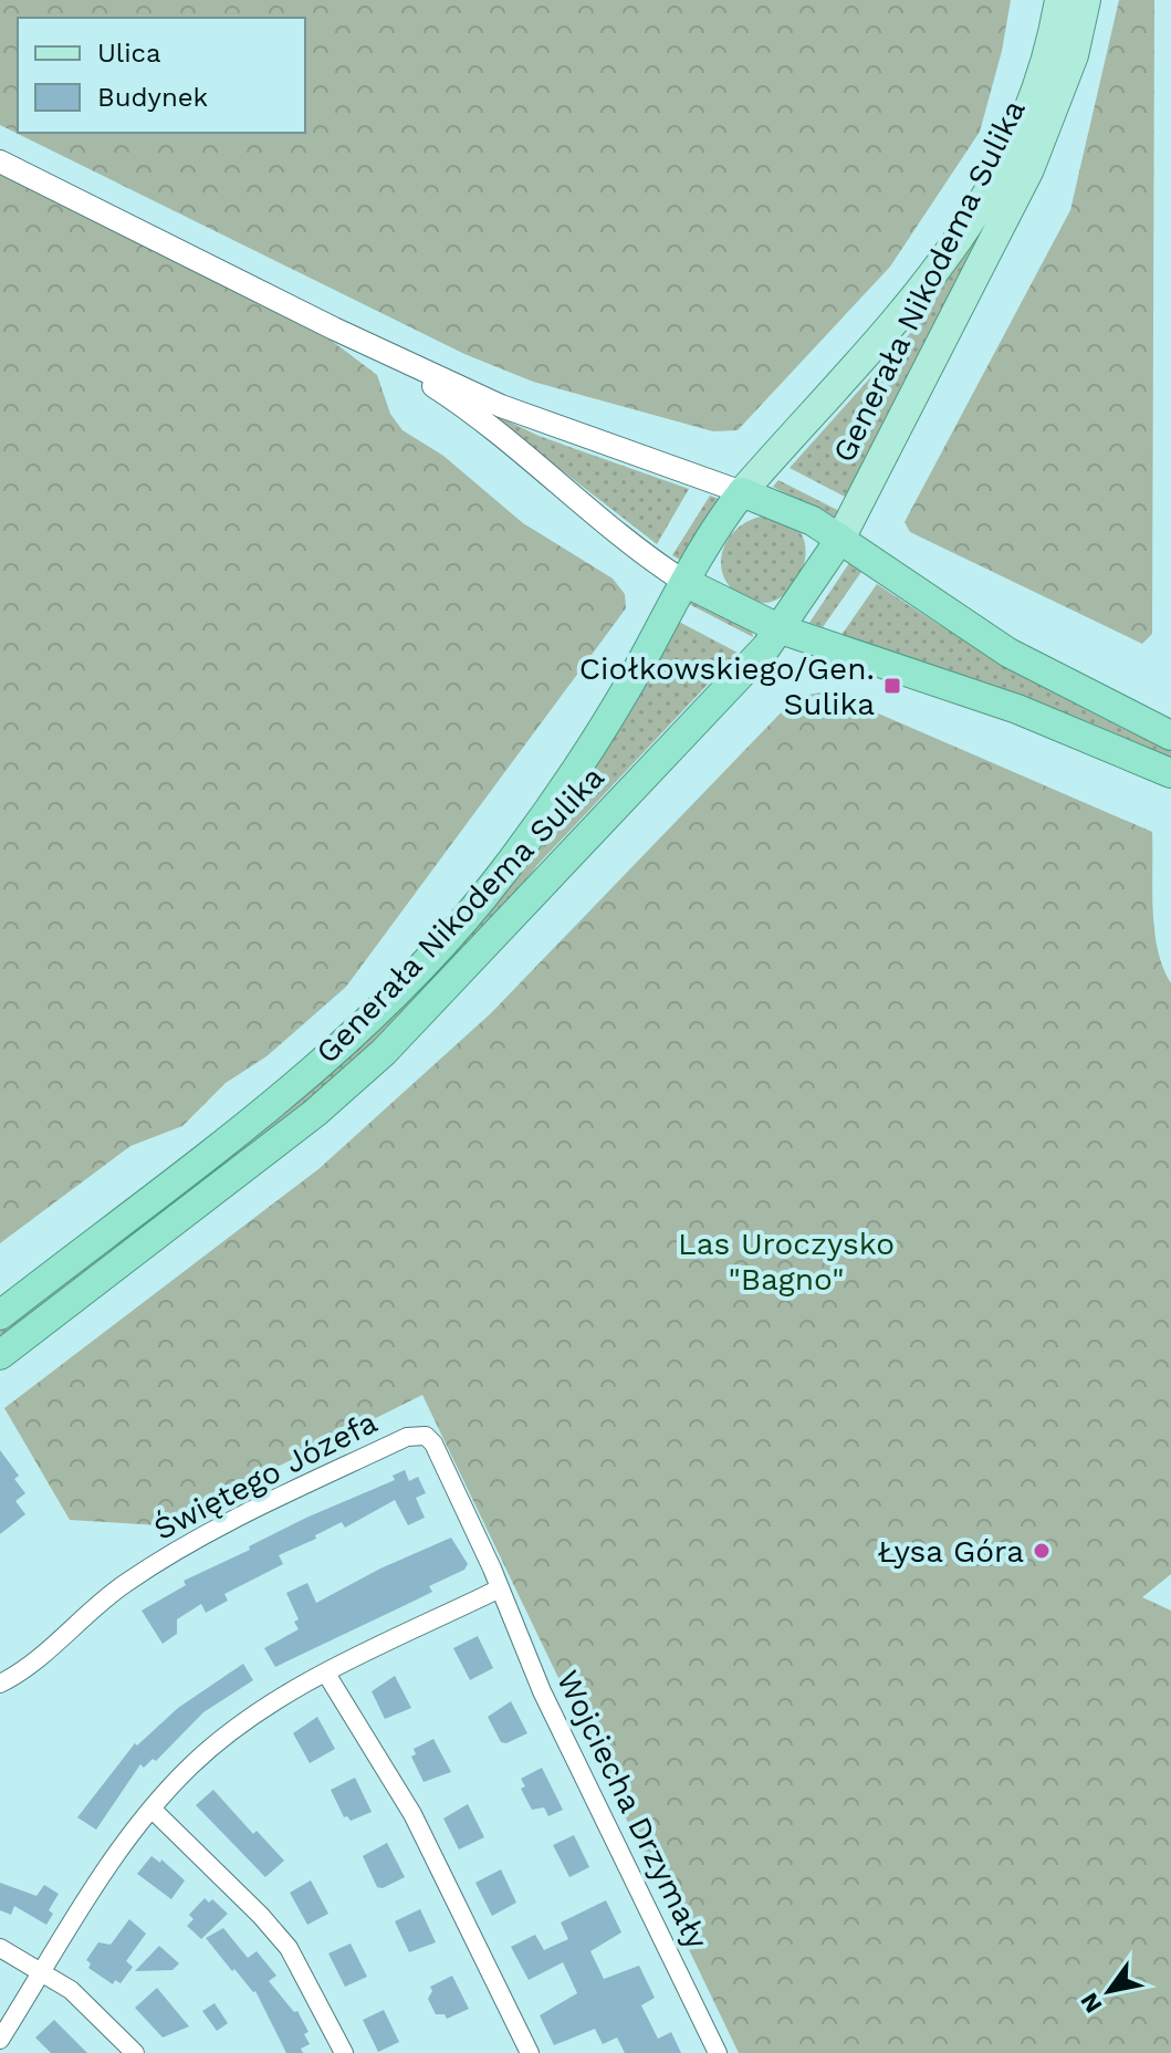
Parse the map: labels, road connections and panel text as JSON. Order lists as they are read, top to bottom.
{
  "streets": {
    "highway": ["Generała Nikodema Sulika"],
    "street": ["Świętego Józefa", "Wojciecha Drzymały"]
  },
  "crossings": [
    ["Świętego Józefa", "Wojciecha Drzymały"]
  ],
  "parks": ["Las Uroczysko \"Bagno\""],
  "places": {
    "transit": ["Ciołkowskiego/Gen. Sulika"],
    "other": ["Łysa Góra"]
  },
  "legend": ["Ulica", "Budynek"],
  "north": "bottom left"
}
